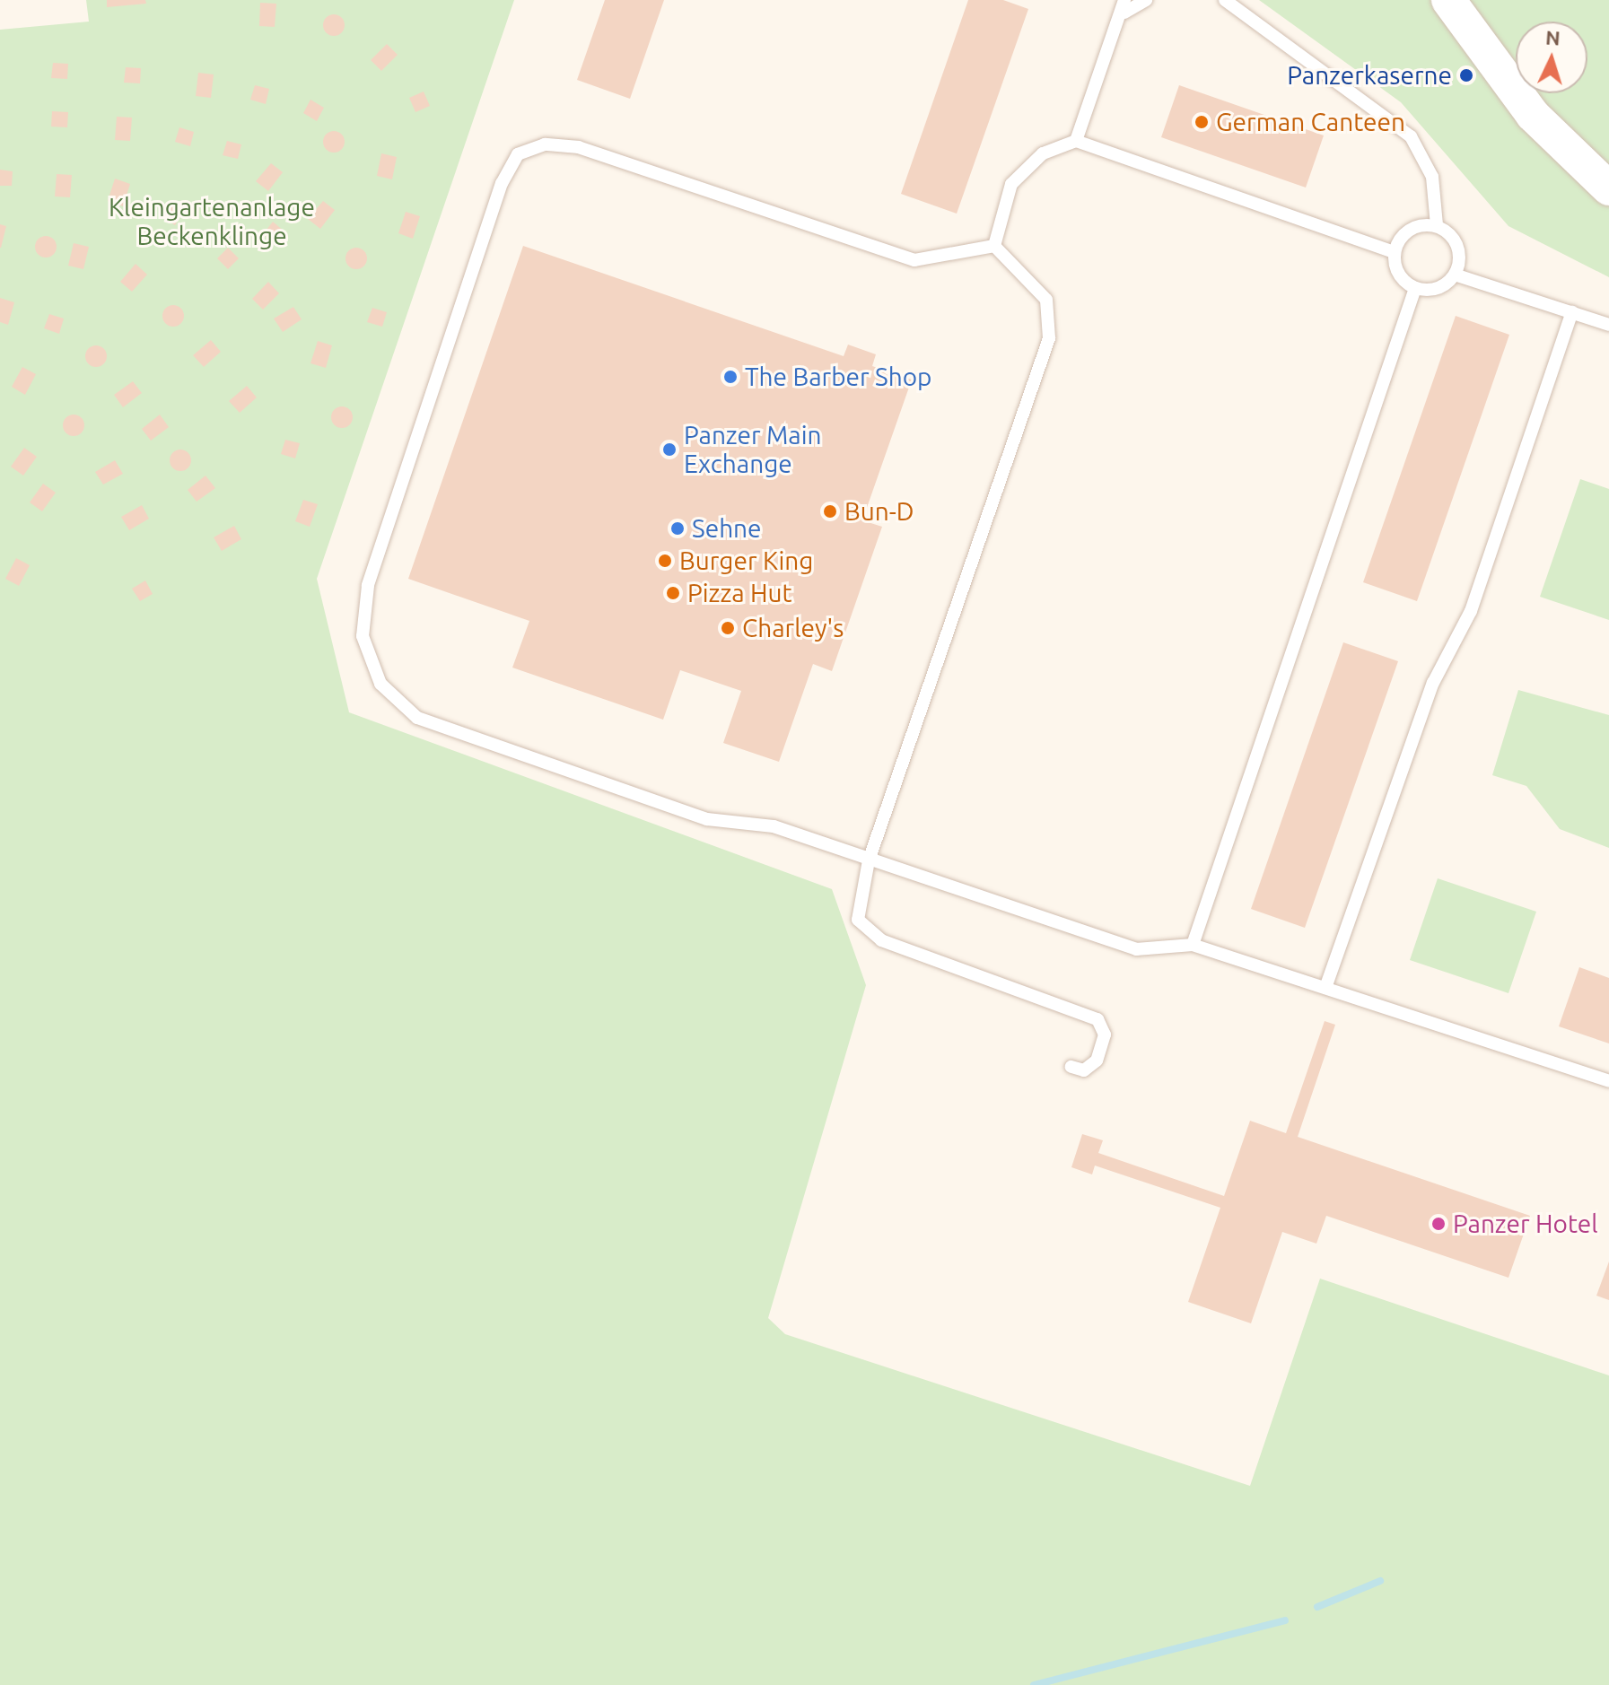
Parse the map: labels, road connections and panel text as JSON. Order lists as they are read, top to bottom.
{
  "parks": ["Kleingartenanlage Beckenklinge"],
  "places": [
    "Panzerkaserne",
    "German Canteen",
    "The Barber Shop",
    "Panzer Main Exchange",
    "Bun-D",
    "Sehne",
    "Burger King",
    "Pizza Hut",
    "Charley's",
    "Panzer Hotel"
  ],
  "north": "top"
}
